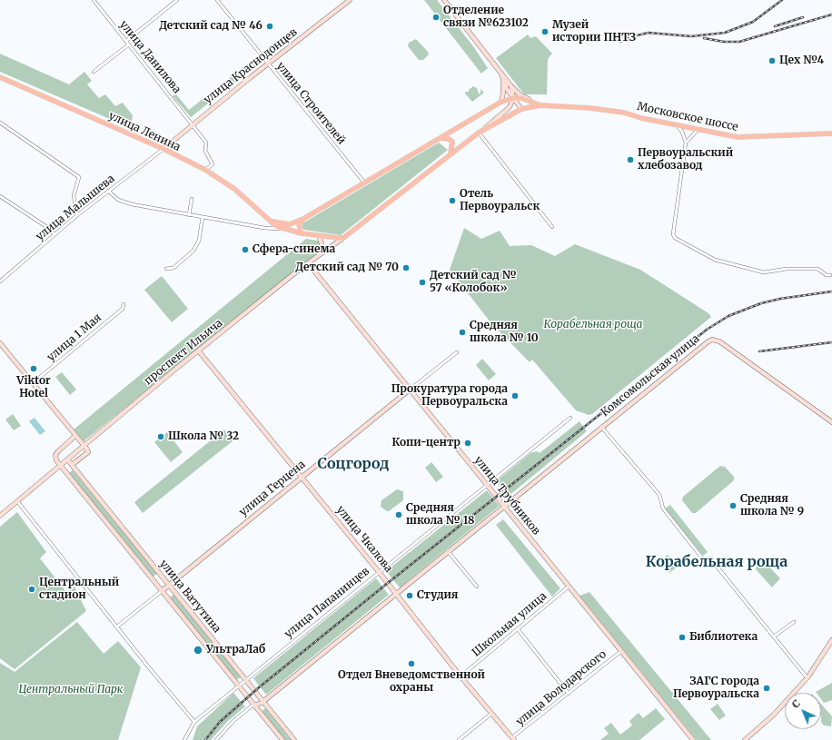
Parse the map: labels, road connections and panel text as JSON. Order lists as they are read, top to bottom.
{
  "streets": {
    "main road": ["Московское шоссе", "улица Ленина", "проспект Ильича"],
    "street": [
      "улица Данилова",
      "улица Краснодонцев",
      "улица Строителей",
      "улица Малышева",
      "улица 1 Мая",
      "Комсомольская улица",
      "улица Герцена",
      "улица Трубников",
      "улица Чкалова",
      "улица Ватутина",
      "улица Папанинцев",
      "Школьная улица",
      "улица Володарского"
    ]
  },
  "crossings": [
    ["улица Данилова", "улица Краснодонцев"],
    ["улица Данилова", "улица Ленина"],
    ["улица Краснодонцев", "улица Строителей"],
    ["улица Краснодонцев", "улица Ленина"],
    ["улица Краснодонцев", "улица Малышева"],
    ["Московское шоссе", "проспект Ильича"],
    ["улица Ленина", "улица Малышева"],
    ["улица Ленина", "проспект Ильича"],
    ["проспект Ильича", "улица Трубников"],
    ["проспект Ильича", "улица Чкалова"],
    ["проспект Ильича", "улица Ватутина"],
    ["Комсомольская улица", "улица Трубников"],
    ["улица Герцена", "улица Трубников"],
    ["улица Герцена", "улица Чкалова"],
    ["улица Герцена", "улица Ватутина"],
    ["улица Трубников", "улица Папанинцев"],
    ["улица Трубников", "Школьная улица"],
    ["улица Трубников", "улица Володарского"],
    ["улица Чкалова", "улица Папанинцев"],
    ["улица Чкалова", "Школьная улица"],
    ["улица Чкалова", "улица Володарского"],
    ["улица Ватутина", "улица Папанинцев"]
  ],
  "districts": ["Соцгород", "Корабельная роща"],
  "parks": ["Корабельная роща", "Центральный Парк"],
  "places": [
    "Отделение связи №623102",
    "Детский сад № 46",
    "Музей истории ПНТЗ",
    "Цех №4",
    "Первоуральский хлебозавод",
    "Отель Первоуральск",
    "Сфера-синема",
    "Детский сад № 70",
    "Детский сад № 57 «Колобок»",
    "Средняя школа № 10",
    "Viktor Hotel",
    "Прокуратура города Первоуральска",
    "Школа № 32",
    "Копи-центр",
    "Средняя школа № 9",
    "Средняя школа № 18",
    "Центральный стадион",
    "Студия",
    "Библиотека",
    "УльтраЛаб",
    "Отдел Вневедомственной охраны",
    "ЗАГС города Первоуральска"
  ],
  "north": "top left"
}
